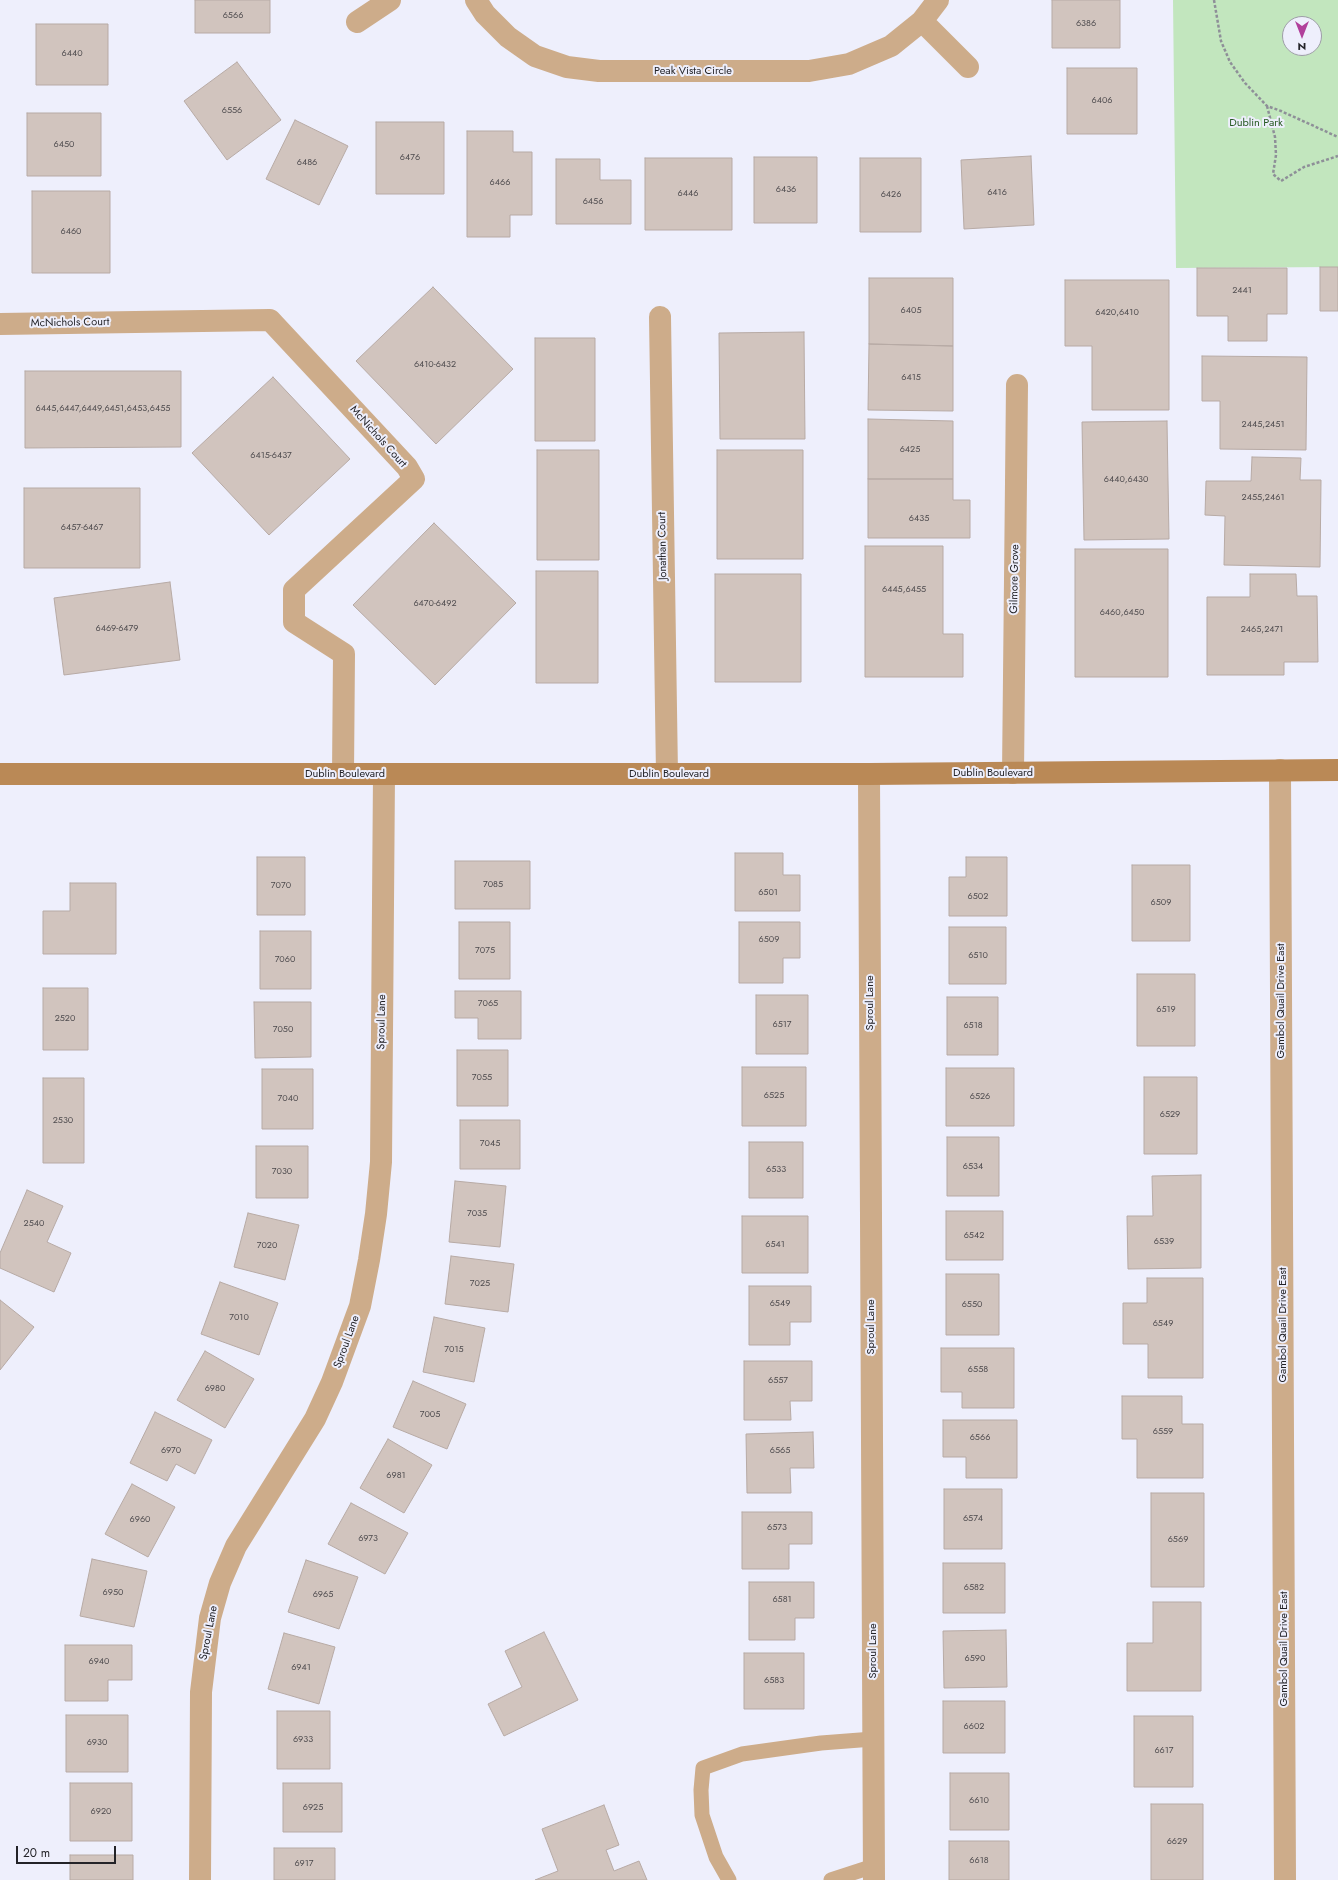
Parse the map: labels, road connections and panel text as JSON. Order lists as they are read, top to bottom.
{
  "streets": {
    "main road": ["Dublin Boulevard"],
    "street": [
      "Peak Vista Circle",
      "McNichols Court",
      "Jonathan Court",
      "Gilmore Grove",
      "Gambol Quail Drive East",
      "Sproul Lane"
    ]
  },
  "crossings": [
    ["McNichols Court", "Dublin Boulevard"],
    ["Jonathan Court", "Dublin Boulevard"],
    ["Gilmore Grove", "Dublin Boulevard"],
    ["Dublin Boulevard", "Gambol Quail Drive East"],
    ["Dublin Boulevard", "Sproul Lane"]
  ],
  "parks": ["Dublin Park"],
  "house_numbers": [
    "6566",
    "6386",
    "6440",
    "6406",
    "6556",
    "6450",
    "6476",
    "6486",
    "6466",
    "6436",
    "6416",
    "6446",
    "6426",
    "6456",
    "6460",
    "2441",
    "6405",
    "6420,6410",
    "6410-6432",
    "6415",
    "6445,6447,6449,6451,6453,6455",
    "2445,2451",
    "6425",
    "6415-6437",
    "6440,6430",
    "2455,2461",
    "6435",
    "6457-6467",
    "6445,6455",
    "6470-6492",
    "6460,6450",
    "6469-6479",
    "2465,2471",
    "7085",
    "7070",
    "6501",
    "6502",
    "6509",
    "6509",
    "7075",
    "6510",
    "7060",
    "7065",
    "6519",
    "2520",
    "6517",
    "6518",
    "7050",
    "7055",
    "6525",
    "6526",
    "7040",
    "6529",
    "2530",
    "7045",
    "6534",
    "6533",
    "7030",
    "7035",
    "2540",
    "6542",
    "6539",
    "6541",
    "7020",
    "7025",
    "6549",
    "6550",
    "7010",
    "6549",
    "7015",
    "6558",
    "6557",
    "6980",
    "7005",
    "6559",
    "6566",
    "6970",
    "6565",
    "6981",
    "6574",
    "6960",
    "6573",
    "6973",
    "6569",
    "6582",
    "6950",
    "6965",
    "6581",
    "6590",
    "6940",
    "6941",
    "6583",
    "6602",
    "6933",
    "6930",
    "6617",
    "6610",
    "6925",
    "6920",
    "6629",
    "6618",
    "6917"
  ],
  "scale_bar": "20 m",
  "north": "bottom"
}
